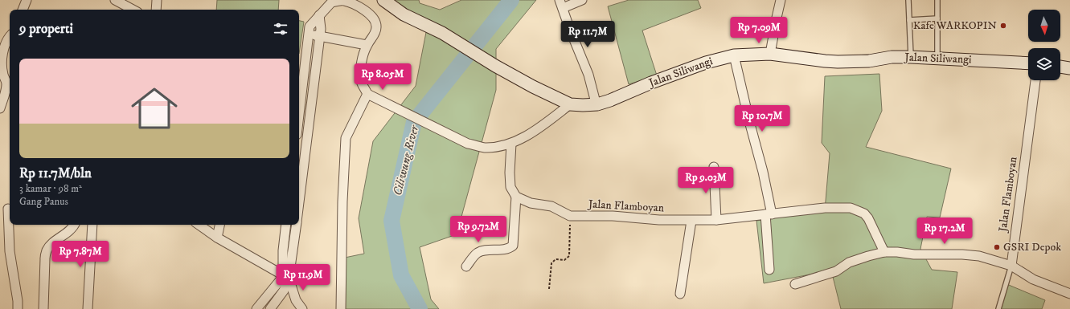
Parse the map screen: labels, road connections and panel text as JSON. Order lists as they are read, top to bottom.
{
  "streets": {
    "main road": ["Jalan Siliwangi"],
    "street": ["Jalan Flamboyan"]
  },
  "water": ["Ciliwung River"],
  "places": ["Kafe WARKOPIN", "GSRI Depok"],
  "north": "bottom",
  "page": {
    "heading": "9 properti",
    "price": [
      "Rp 7.09M",
      "Rp 11.7M",
      "Rp 8.05M",
      "Rp 10.7M",
      "Rp 9.03M",
      "Rp 9.72M",
      "Rp 17.2M",
      "Rp 7.87M",
      "Rp 11.9M"
    ],
    "list": [
      {
        "name": "Rp 11.7M/bln",
        "note": "3 kamar · 98 m² · Gang Panus"
      }
    ]
  }
}
